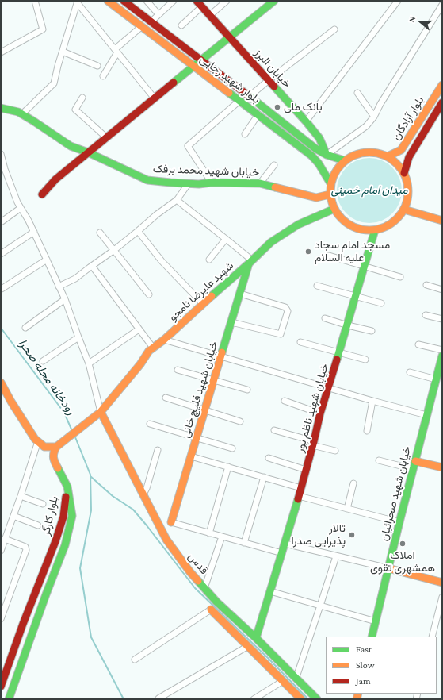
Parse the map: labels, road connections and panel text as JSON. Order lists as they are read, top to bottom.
{
  "streets": {
    "main road": [
      "خیابان البرز",
      "بلوار شهید رجایی",
      "بلوار آزادگان",
      "خیابان شهید محمد برفک",
      "شهید علیرضا نامجو",
      "خیابان شهید قلیچ خانی",
      "خیابان شهید ناظم پور",
      "خیابان شهید صحرائیان",
      "بلوار کارگر",
      "قدس"
    ]
  },
  "crossings": [
    ["خیابان البرز", "بلوار شهید رجایی"],
    ["بلوار شهید رجایی", "بلوار آزادگان"],
    ["بلوار شهید رجایی", "خیابان شهید محمد برفک"],
    ["بلوار شهید رجایی", "شهید علیرضا نامجو"],
    ["بلوار شهید رجایی", "خیابان شهید ناظم پور"],
    ["بلوار آزادگان", "خیابان شهید محمد برفک"],
    ["بلوار آزادگان", "شهید علیرضا نامجو"],
    ["بلوار آزادگان", "خیابان شهید ناظم پور"],
    ["خیابان شهید محمد برفک", "شهید علیرضا نامجو"],
    ["خیابان شهید محمد برفک", "خیابان شهید ناظم پور"],
    ["شهید علیرضا نامجو", "خیابان شهید قلیچ خانی"],
    ["شهید علیرضا نامجو", "خیابان شهید ناظم پور"],
    ["شهید علیرضا نامجو", "قدس"],
    ["خیابان شهید ناظم پور", "قدس"]
  ],
  "water": ["رودخانه محله صحرا"],
  "parks": ["میدان امام خمینی"],
  "places": [
    "بانک ملی",
    "مسجد امام سجاد علیه السلام",
    "تالار پذیرایی صدرا",
    "املاک همشهری تقوی"
  ],
  "legend": ["Fast", "Slow", "Jam"],
  "north": "left"
}
